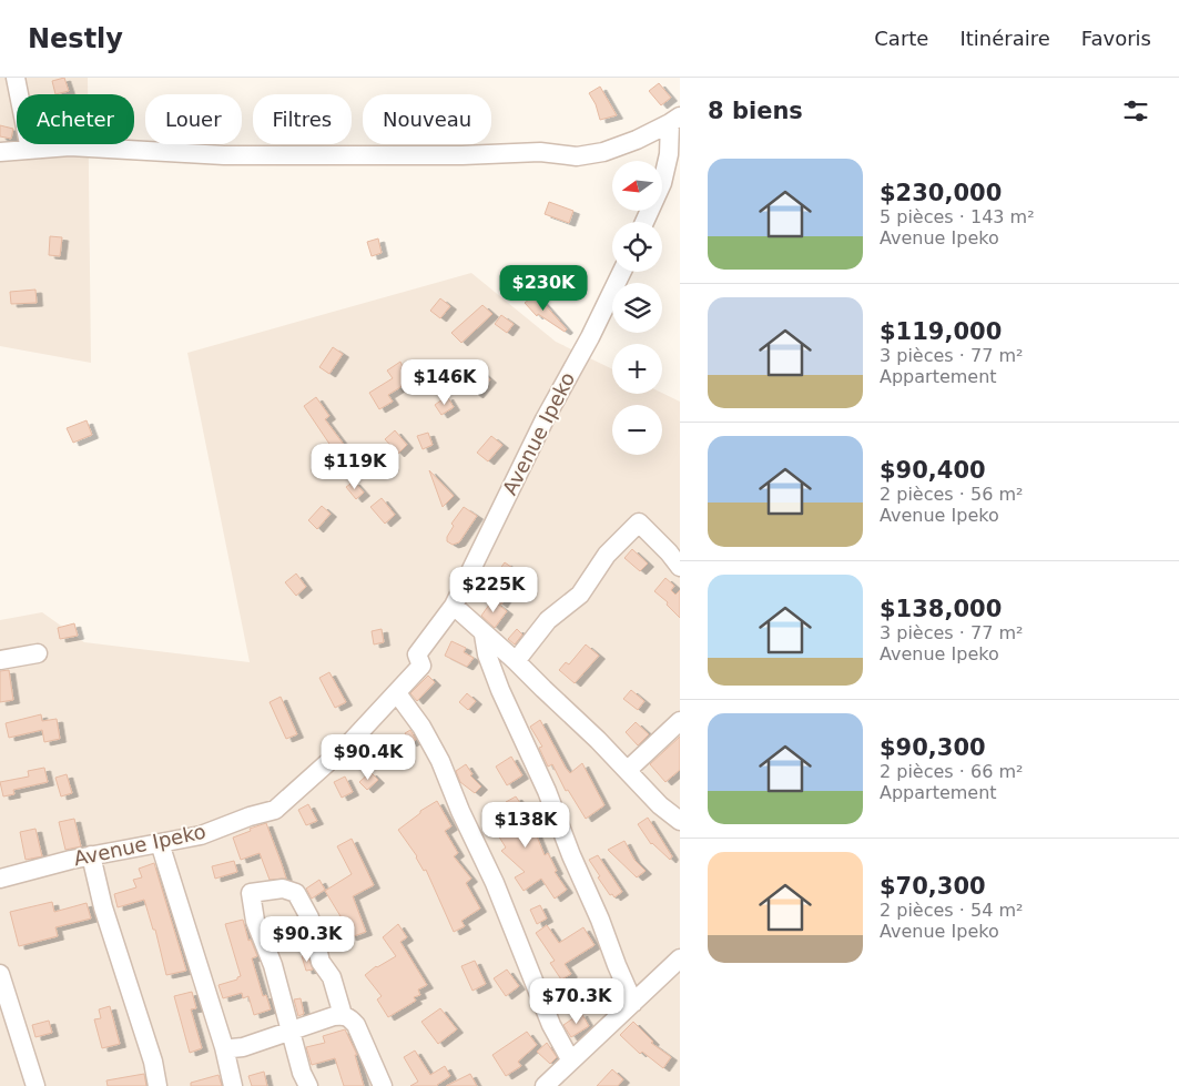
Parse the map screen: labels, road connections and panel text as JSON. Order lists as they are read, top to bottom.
{
  "streets": {
    "street": ["Avenue Ipeko"]
  },
  "north": "left",
  "page": {
    "header": "Nestly",
    "nav": ["Carte", "Itinéraire", "Favoris"],
    "heading": "8 biens",
    "chip": [
      "Acheter",
      "Louer",
      "Filtres",
      "Nouveau"
    ],
    "list": [
      {
        "name": "$230,000",
        "note": "5 pièces · 143 m² · Avenue Ipeko"
      },
      {
        "name": "$119,000",
        "note": "3 pièces · 77 m² · Appartement"
      },
      {
        "name": "$90,400",
        "note": "2 pièces · 56 m² · Avenue Ipeko"
      },
      {
        "name": "$138,000",
        "note": "3 pièces · 77 m² · Avenue Ipeko"
      },
      {
        "name": "$90,300",
        "note": "2 pièces · 66 m² · Appartement"
      },
      {
        "name": "$70,300",
        "note": "2 pièces · 54 m² · Avenue Ipeko"
      }
    ],
    "map_buttons": ["+", "−"],
    "price": [
      "$230K",
      "$146K",
      "$119K",
      "$225K",
      "$90.4K",
      "$138K",
      "$90.3K",
      "$70.3K"
    ]
  }
}
